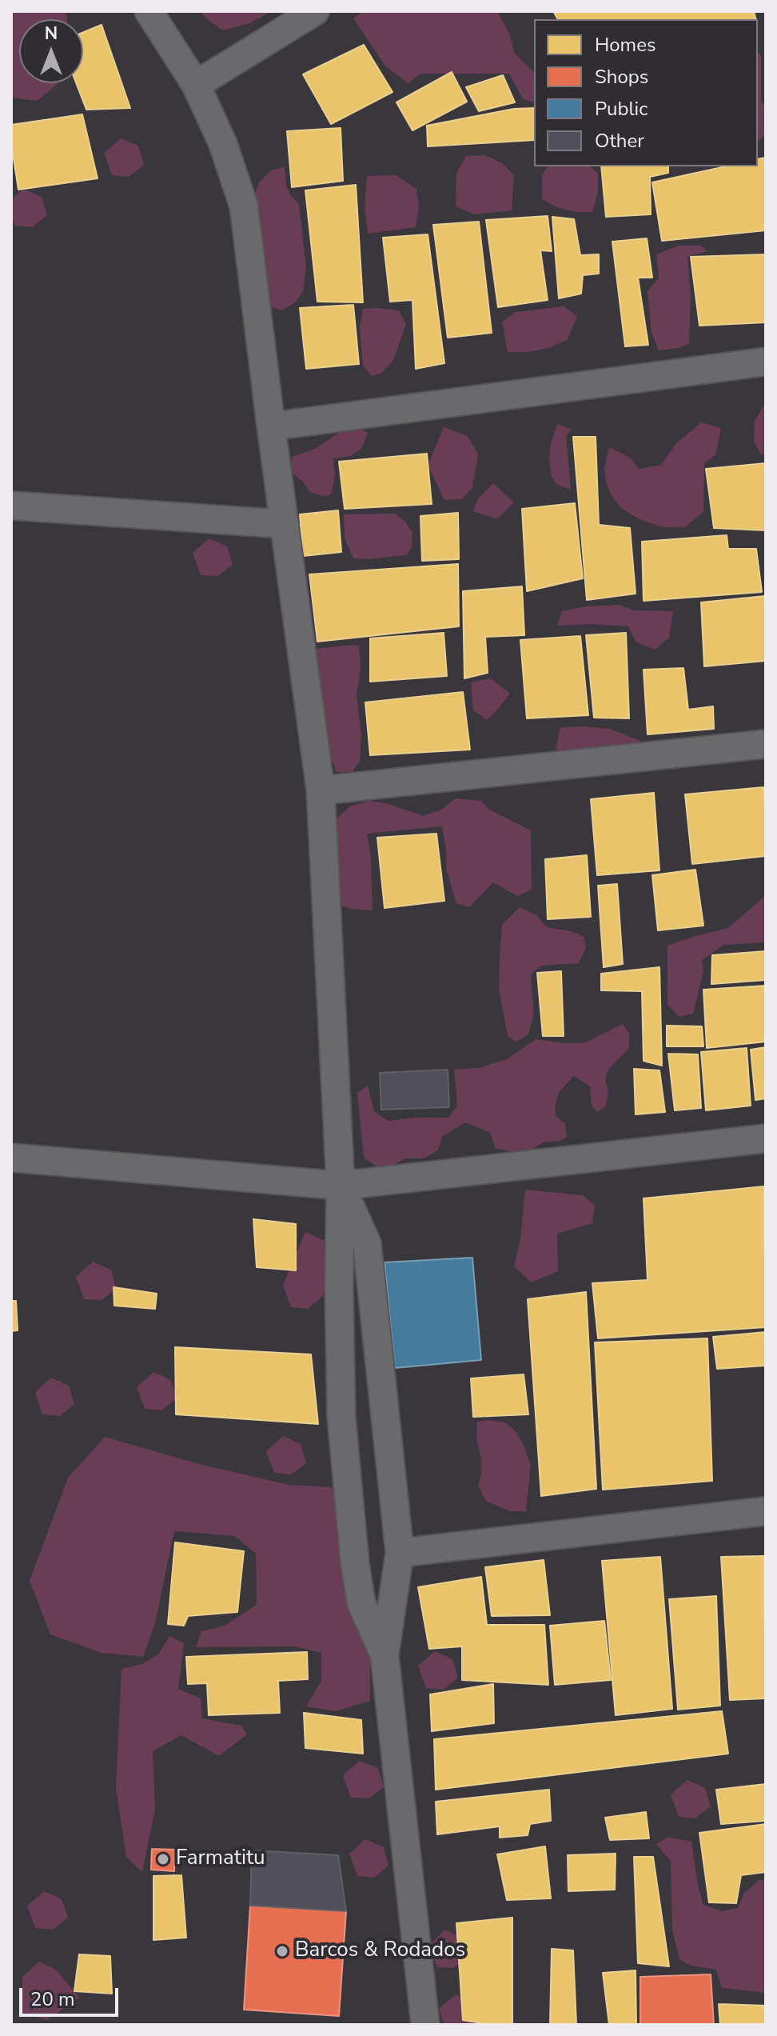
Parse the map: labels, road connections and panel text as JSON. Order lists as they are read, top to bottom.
{
  "places": ["Farmatitu", "Barcos & Rodados"],
  "legend": [
    "Homes",
    "Shops",
    "Public",
    "Other"
  ],
  "scale_bar": "20 m",
  "north": "top"
}
